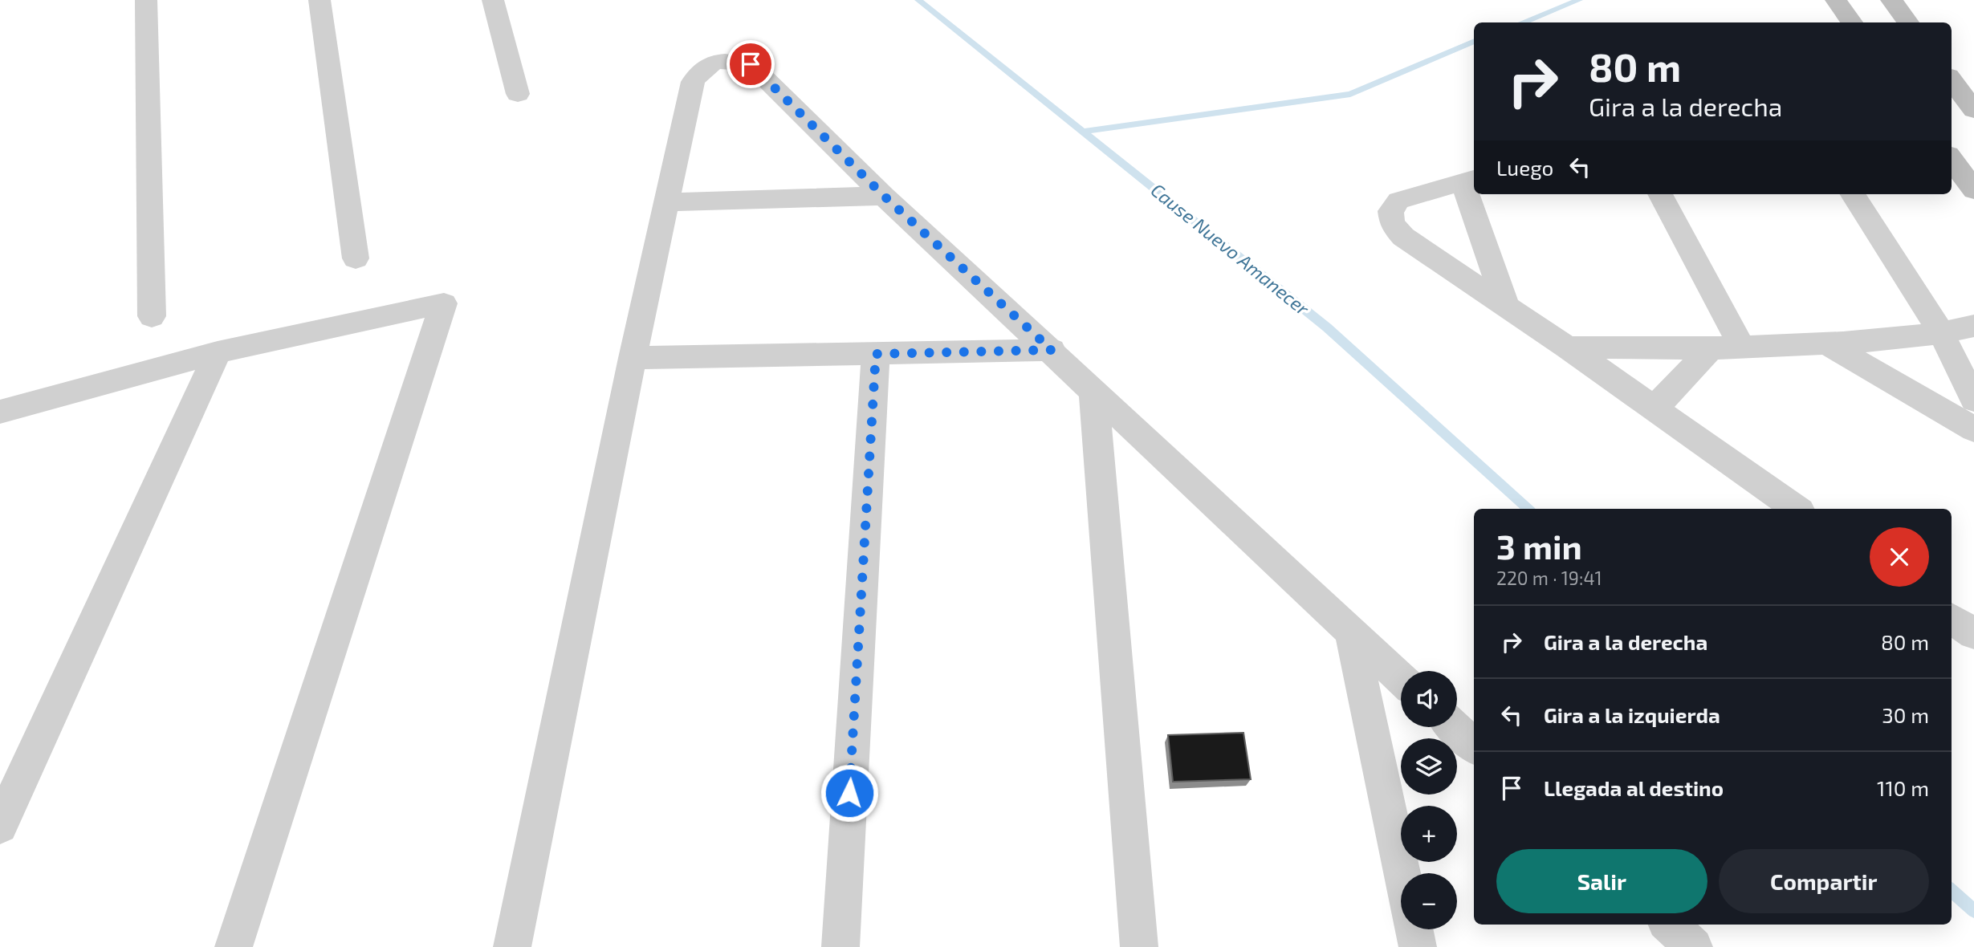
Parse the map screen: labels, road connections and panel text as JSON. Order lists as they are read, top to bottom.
{
  "water": ["Cause Nuevo Amanecer"],
  "page": {
    "turn": ["80 m", "Gira a la derecha"],
    "then": "Luego",
    "heading": ["3 min", "220 m · 19:41"],
    "list": [
      {
        "name": "Gira a la derecha",
        "value": "80 m"
      },
      {
        "name": "Gira a la izquierda",
        "value": "30 m"
      },
      {
        "name": "Llegada al destino",
        "value": "110 m"
      }
    ],
    "map_buttons": ["+", "−"],
    "buttons": ["Salir", "Compartir"]
  }
}
